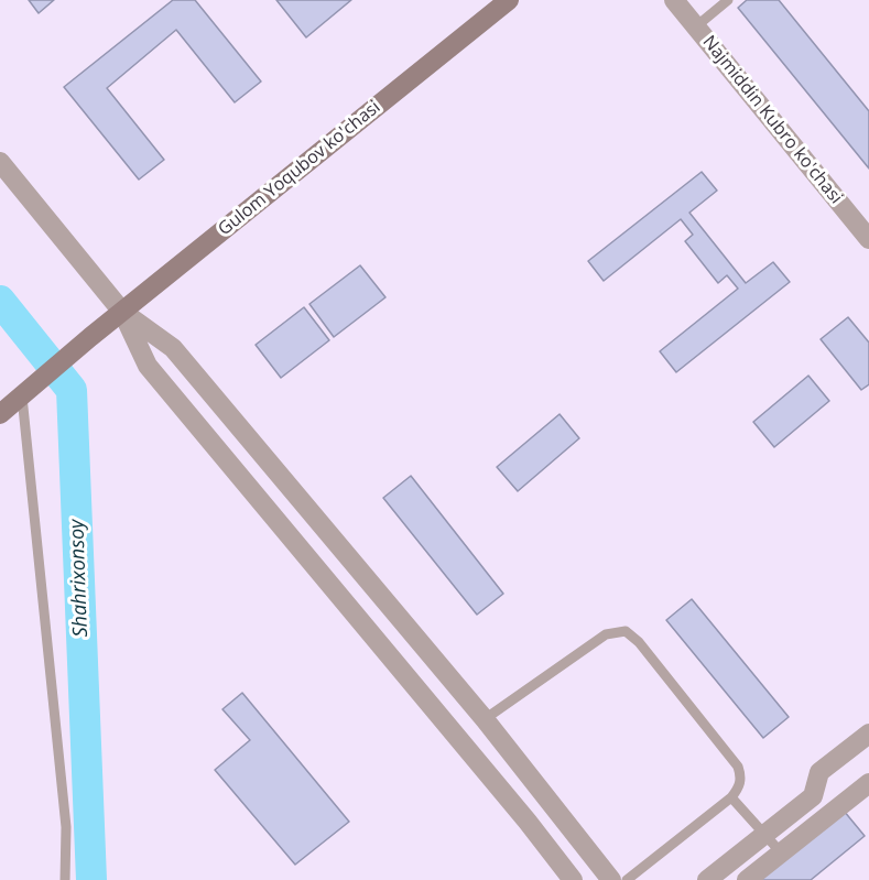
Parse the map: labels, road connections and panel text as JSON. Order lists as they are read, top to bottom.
{
  "streets": {
    "street": ["Najmiddin Kubro ko'chasi", "Gulom Yoqubov ko'chasi"]
  },
  "water": ["Shahrixonsoy"]
}
